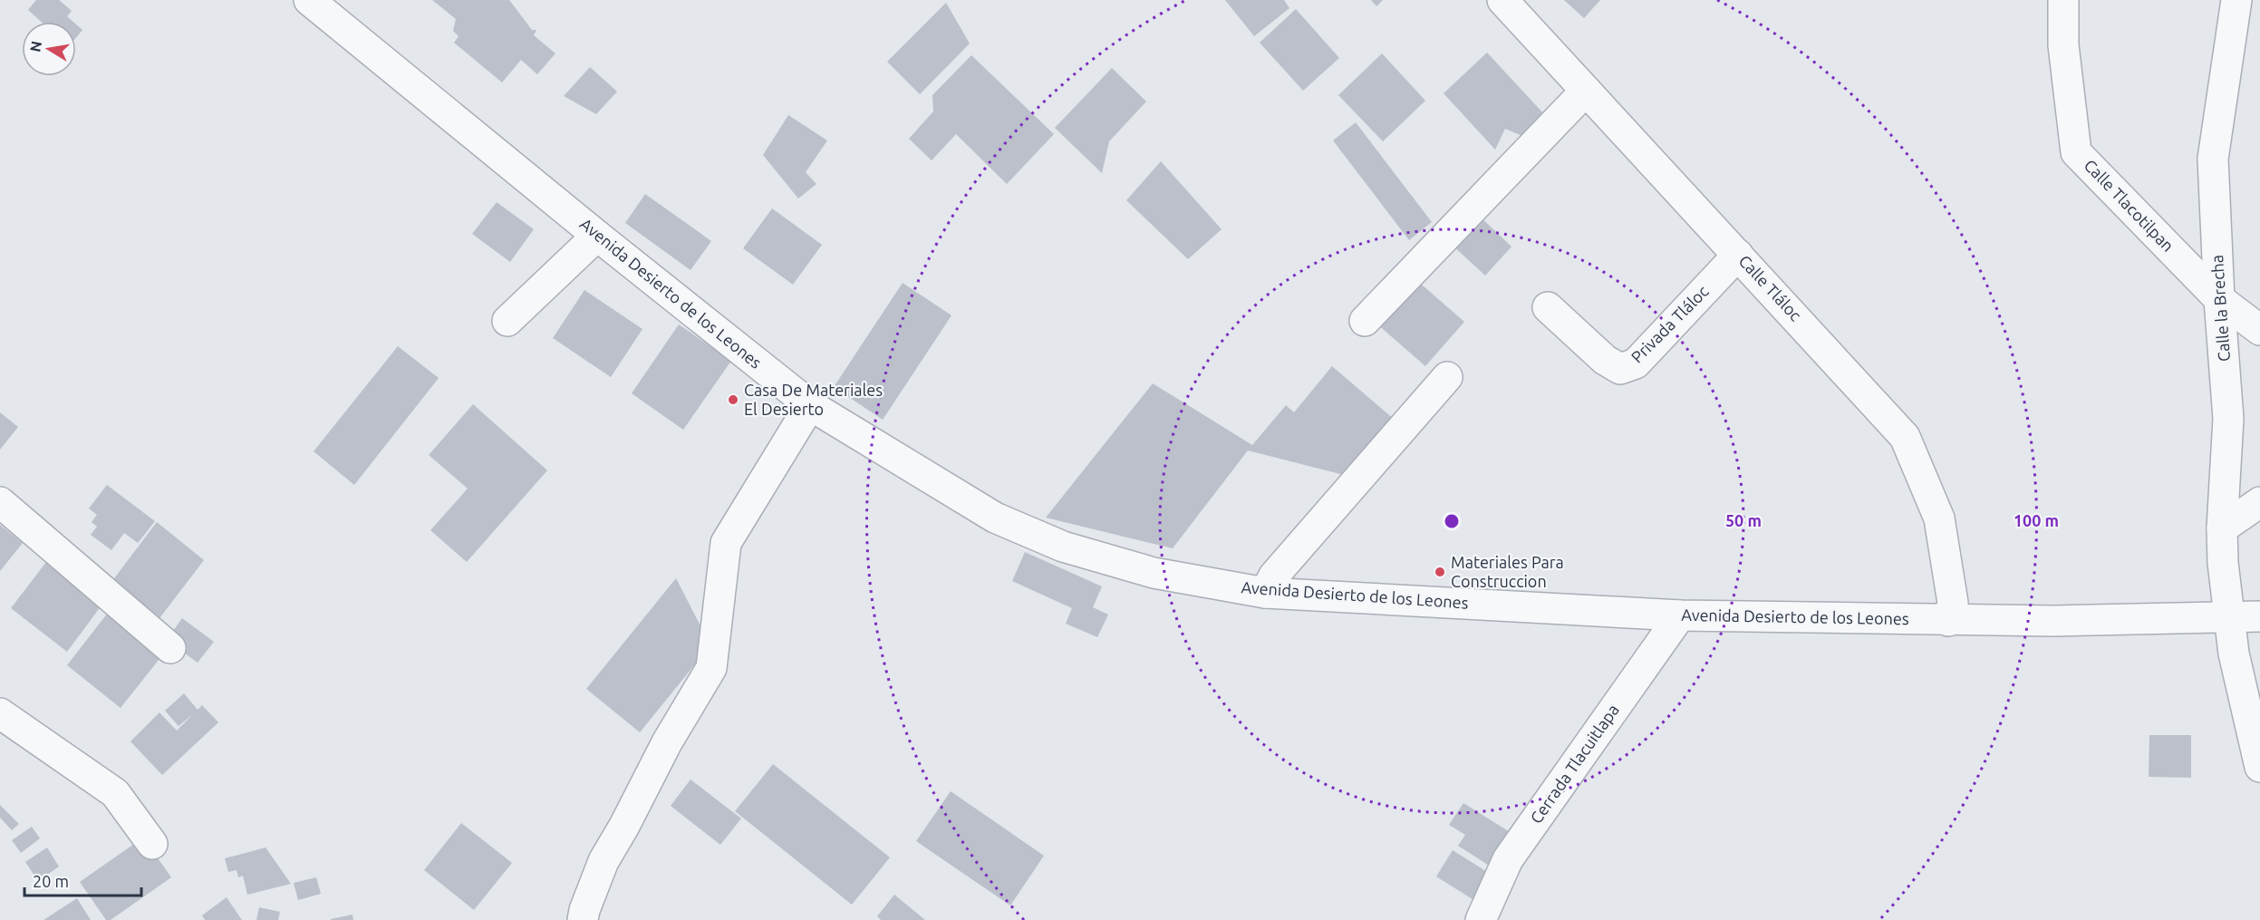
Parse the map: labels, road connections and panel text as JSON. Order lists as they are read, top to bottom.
{
  "streets": {
    "street": [
      "Calle Tlacotilpan",
      "Calle Tláloc",
      "Avenida Desierto de los Leones",
      "Calle la Brecha",
      "Privada Tláloc",
      "Cerrada Tlacuitlapa"
    ]
  },
  "crossings": [
    ["Calle Tlacotilpan", "Calle la Brecha"],
    ["Calle Tláloc", "Avenida Desierto de los Leones"],
    ["Calle Tláloc", "Privada Tláloc"],
    ["Avenida Desierto de los Leones", "Calle la Brecha"],
    ["Avenida Desierto de los Leones", "Cerrada Tlacuitlapa"]
  ],
  "places": ["Casa De Materiales El Desierto", "Materiales Para Construccion"],
  "scale_bar": "20 m",
  "north": "left",
  "rings": ["50 m", "100 m"]
}
